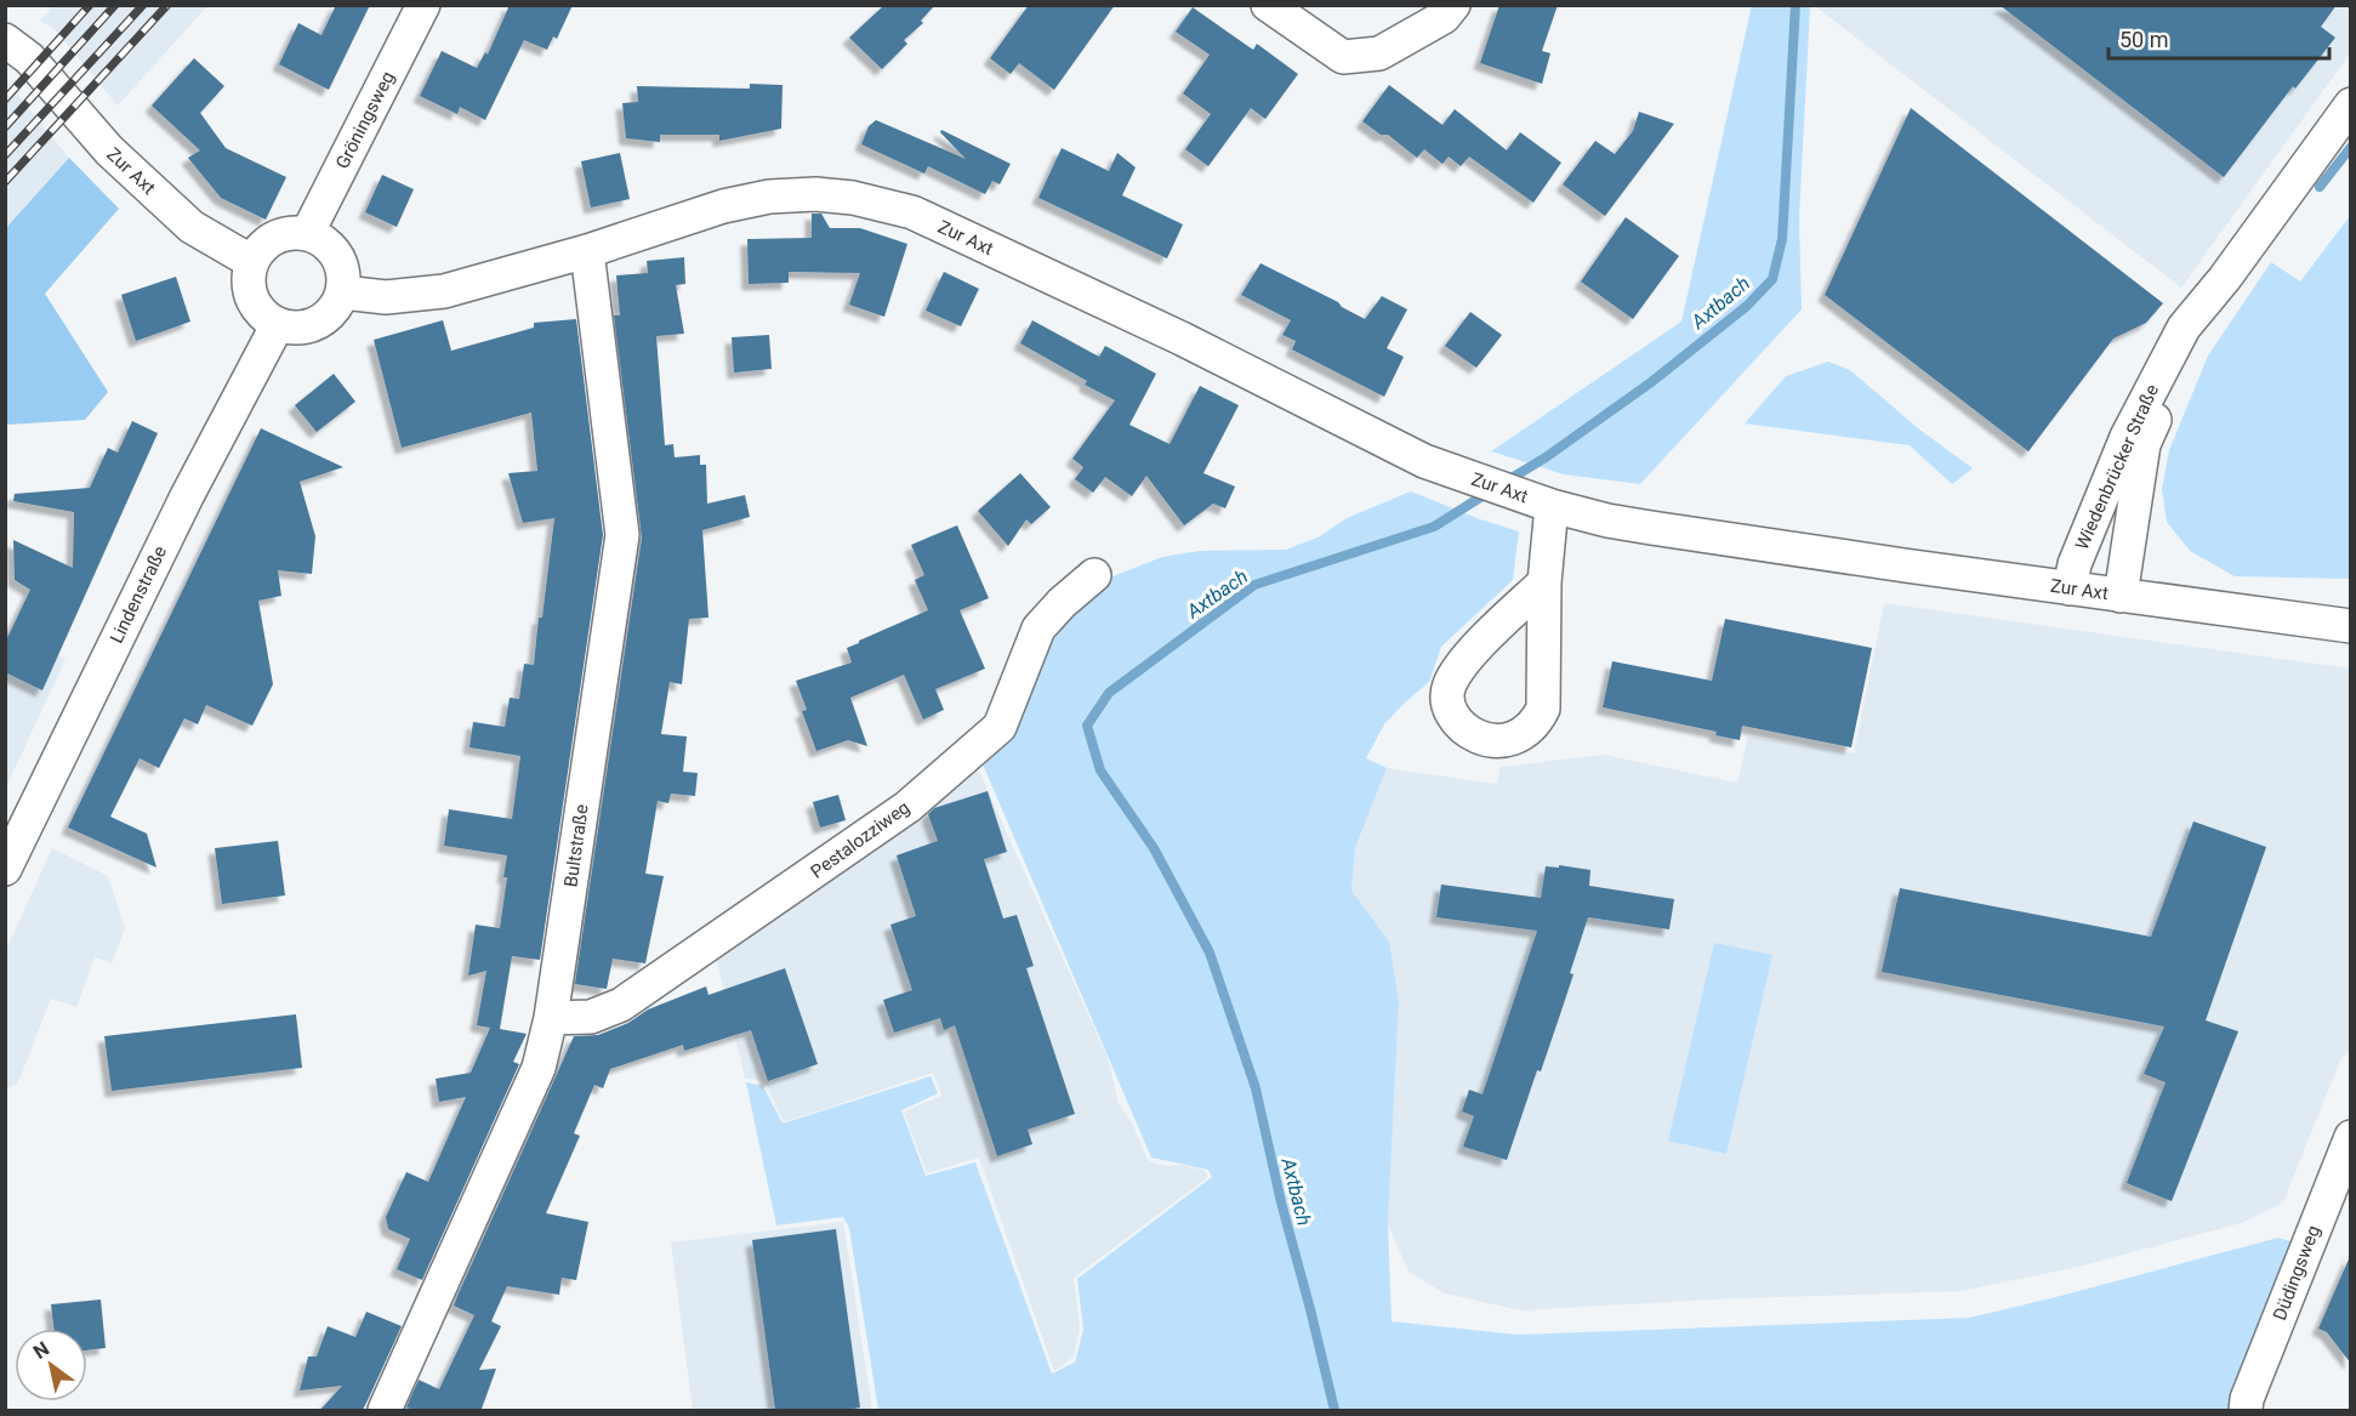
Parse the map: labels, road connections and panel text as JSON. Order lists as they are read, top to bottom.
{
  "streets": {
    "street": [
      "Gröningsweg",
      "Zur Axt",
      "Wiedenbrücker Straße",
      "Lindenstraße",
      "Pestalozziweg",
      "Bultstraße",
      "Düdingsweg"
    ]
  },
  "crossings": [
    ["Gröningsweg", "Zur Axt"],
    ["Gröningsweg", "Lindenstraße"],
    ["Zur Axt", "Wiedenbrücker Straße"],
    ["Zur Axt", "Lindenstraße"],
    ["Zur Axt", "Bultstraße"],
    ["Pestalozziweg", "Bultstraße"]
  ],
  "water": ["Axtbach"],
  "scale_bar": "50 m",
  "north": "top left"
}
